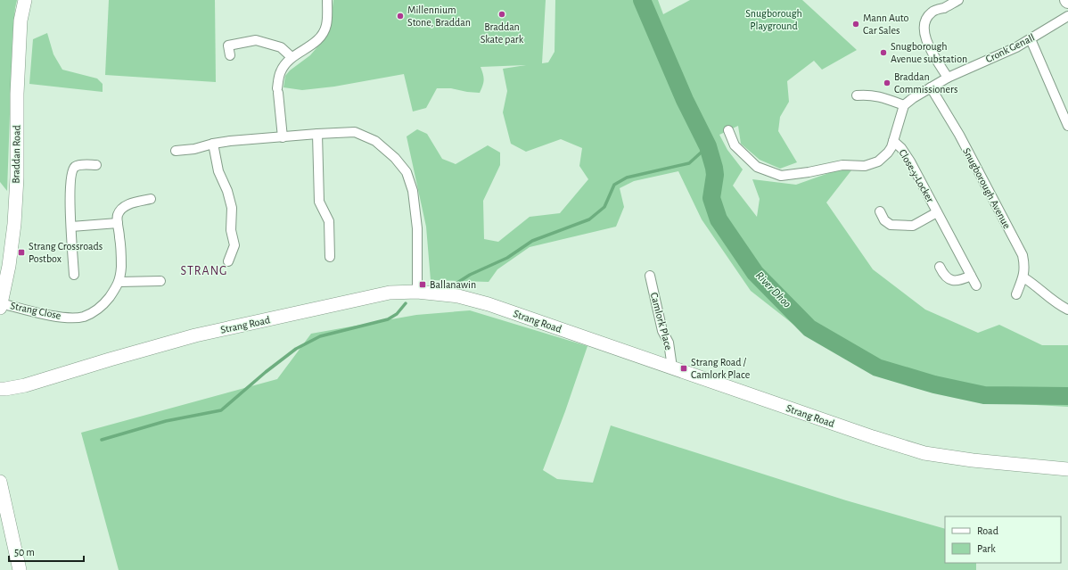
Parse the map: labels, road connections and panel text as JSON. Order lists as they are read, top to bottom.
{
  "streets": {
    "main road": ["Braddan Road", "Strang Road"],
    "street": [
      "Cronk Genall",
      "Close-y-Locker",
      "Snugborough Avenue",
      "Strang Close",
      "Camlork Place"
    ]
  },
  "crossings": [
    ["Cronk Genall", "Snugborough Avenue"],
    ["Braddan Road", "Strang Close"],
    ["Strang Road", "Camlork Place"]
  ],
  "districts": ["STRANG"],
  "water": ["River Dhoo"],
  "parks": ["Snugborough Playground"],
  "places": {
    "other": [
      "Braddan Skate park",
      "Millennium Stone, Braddan",
      "Mann Auto Car Sales",
      "Snugborough Avenue substation",
      "Braddan Commissioners"
    ],
    "transit": ["Strang Crossroads Postbox", "Ballanawin", "Strang Road / Camlork Place"]
  },
  "legend": ["Road", "Park"],
  "scale_bar": "50 m"
}
